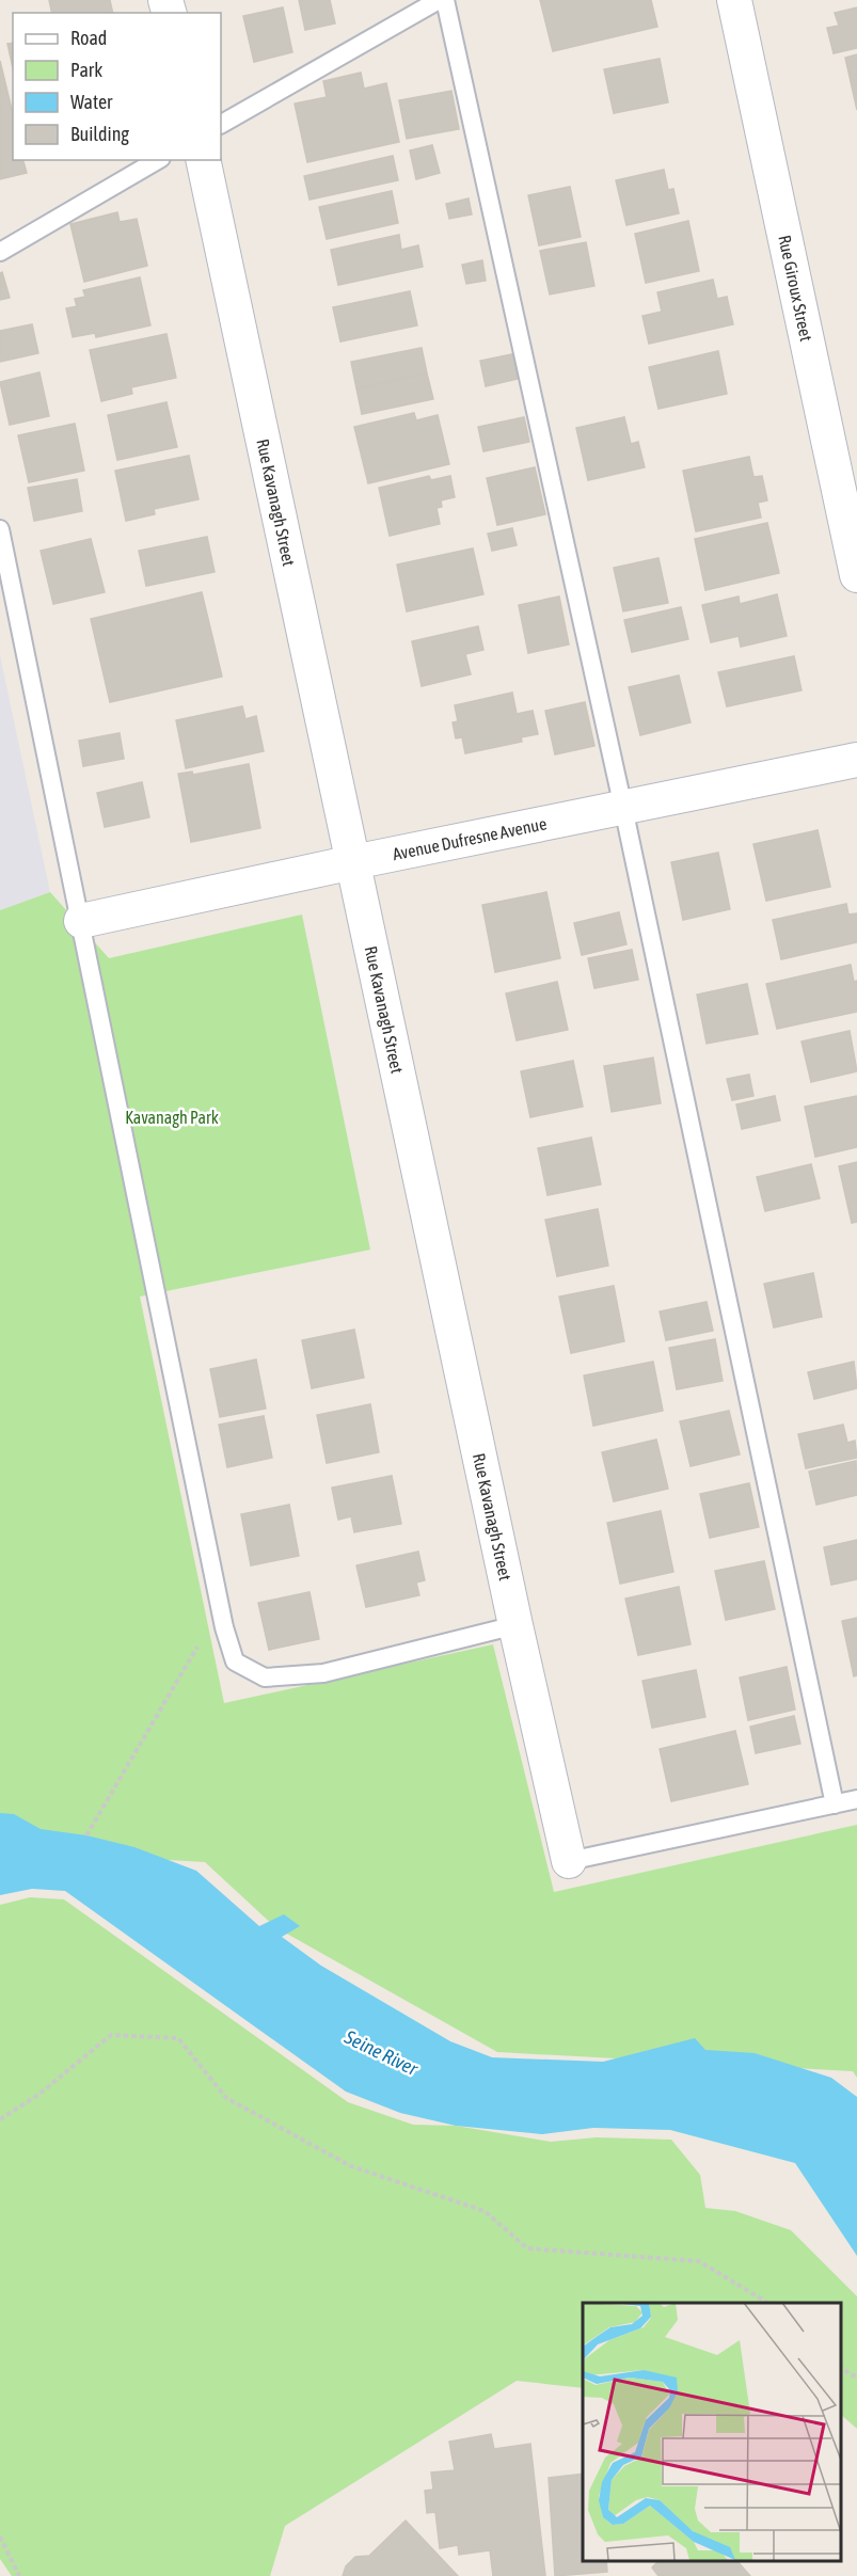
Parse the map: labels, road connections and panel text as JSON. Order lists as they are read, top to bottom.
{
  "streets": {
    "street": ["Rue Giroux Street", "Rue Kavanagh Street", "Avenue Dufresne Avenue"]
  },
  "crossings": [
    ["Rue Kavanagh Street", "Avenue Dufresne Avenue"]
  ],
  "water": ["Seine River"],
  "parks": ["Kavanagh Park"],
  "legend": [
    "Road",
    "Park",
    "Water",
    "Building"
  ]
}
